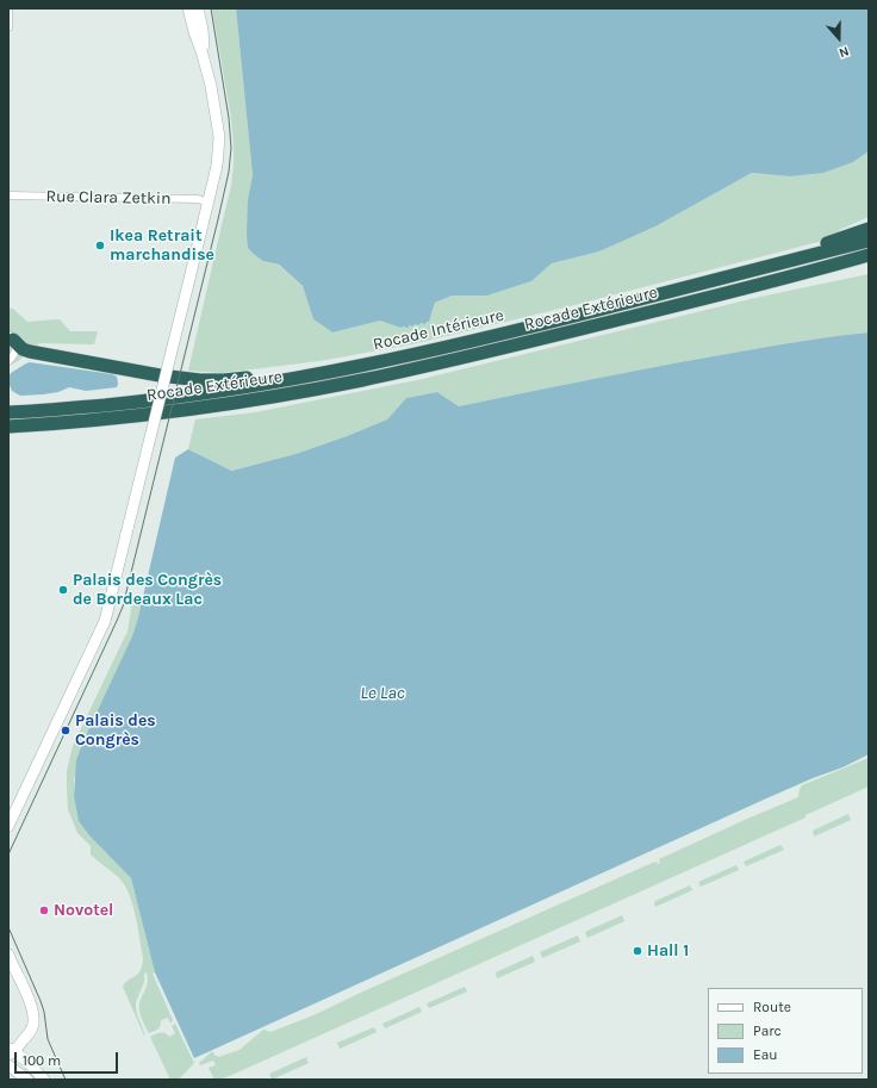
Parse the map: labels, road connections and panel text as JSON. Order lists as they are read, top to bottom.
{
  "streets": {
    "highway": ["Rocade Extérieure", "Rocade Intérieure"],
    "street": ["Rue Clara Zetkin"]
  },
  "water": ["Le Lac"],
  "places": [
    "Ikea Retrait marchandise",
    "Palais des Congrès de Bordeaux Lac",
    "Palais des Congrès",
    "Novotel",
    "Hall 1"
  ],
  "legend": ["Route", "Parc", "Eau"],
  "scale_bar": "100 m",
  "north": "bottom"
}
